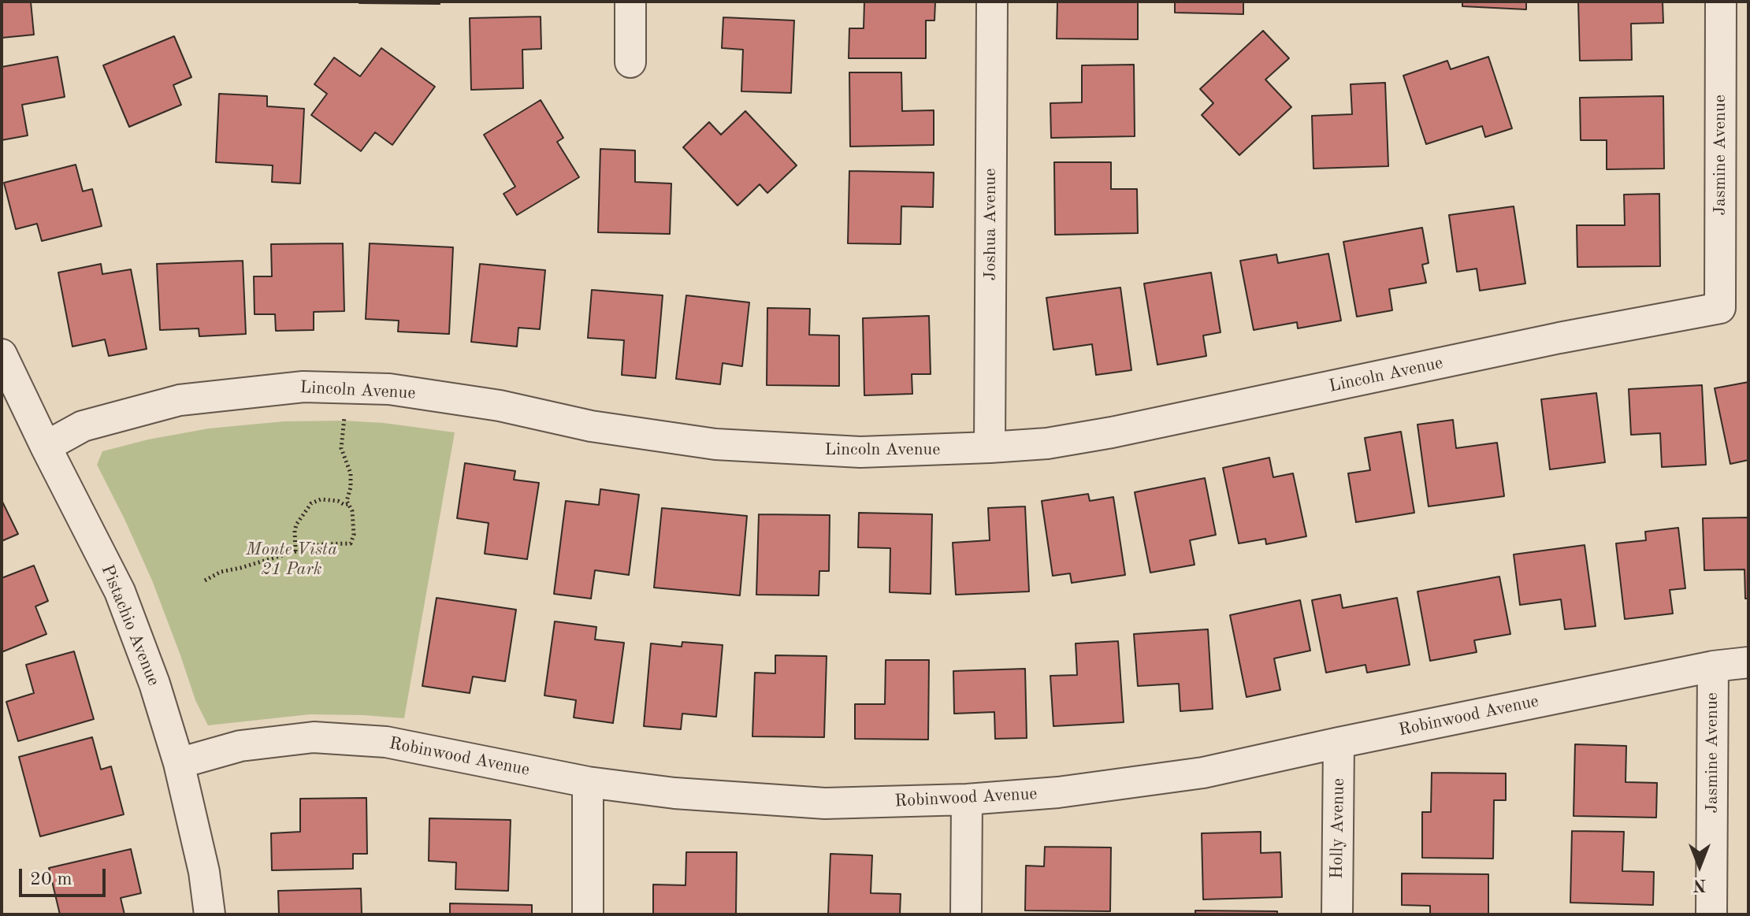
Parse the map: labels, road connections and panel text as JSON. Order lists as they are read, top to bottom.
{
  "streets": {
    "street": [
      "Jasmine Avenue",
      "Joshua Avenue",
      "Lincoln Avenue",
      "Pistachio Avenue",
      "Robinwood Avenue",
      "Holly Avenue"
    ]
  },
  "crossings": [
    ["Jasmine Avenue", "Lincoln Avenue"],
    ["Jasmine Avenue", "Robinwood Avenue"],
    ["Joshua Avenue", "Lincoln Avenue"],
    ["Lincoln Avenue", "Pistachio Avenue"],
    ["Pistachio Avenue", "Robinwood Avenue"],
    ["Robinwood Avenue", "Holly Avenue"]
  ],
  "parks": ["Monte Vista 21 Park"],
  "scale_bar": "20 m",
  "north": "bottom"
}
